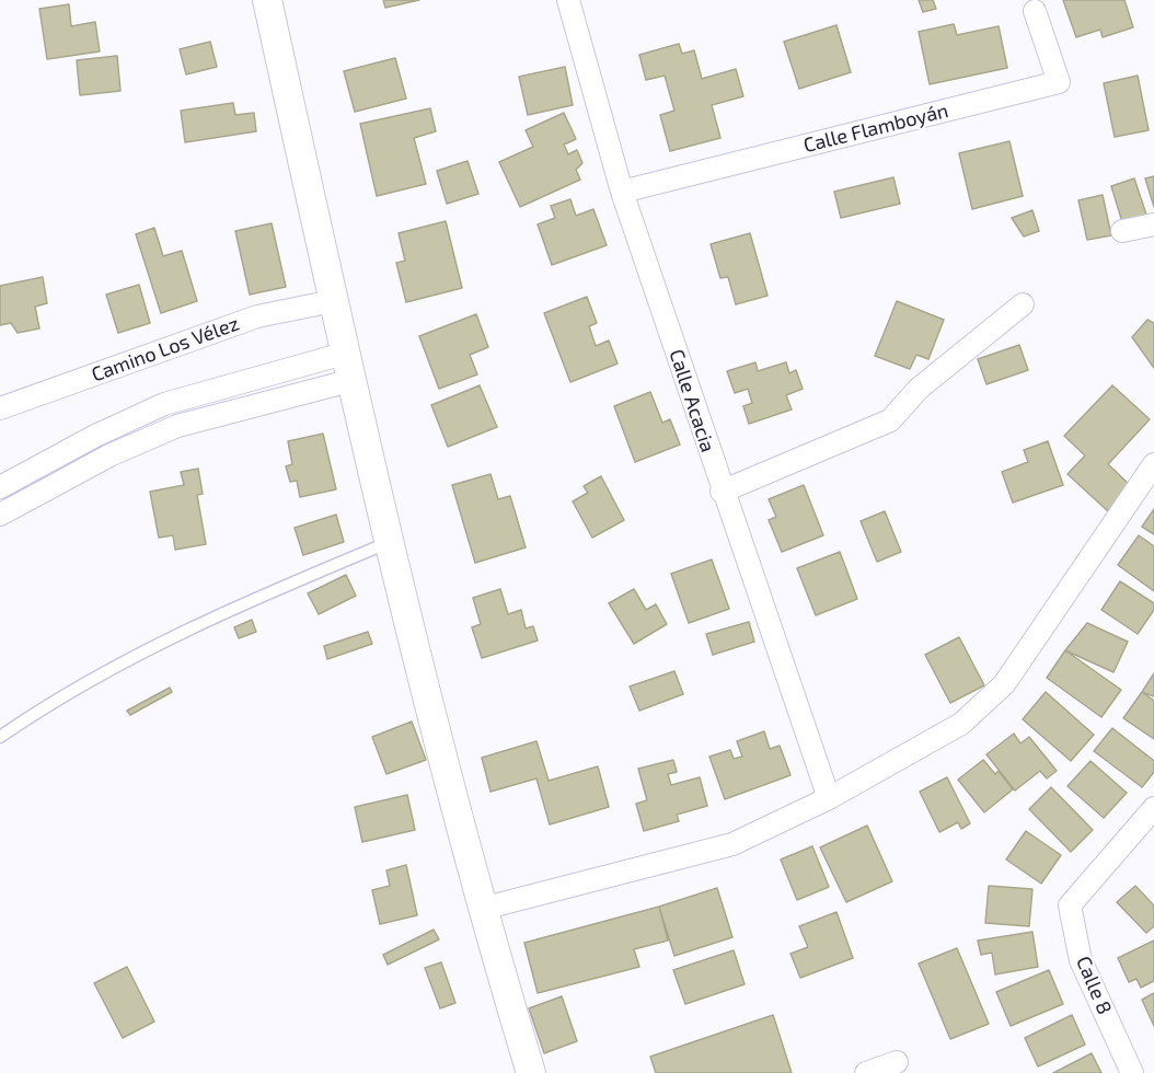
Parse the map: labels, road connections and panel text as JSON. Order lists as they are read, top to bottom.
{
  "streets": {
    "street": [
      "Calle Flamboyán",
      "Camino Los Vélez",
      "Calle Acacia",
      "Calle 8"
    ]
  },
  "crossings": [
    ["Calle Flamboyán", "Calle Acacia"]
  ]
}
